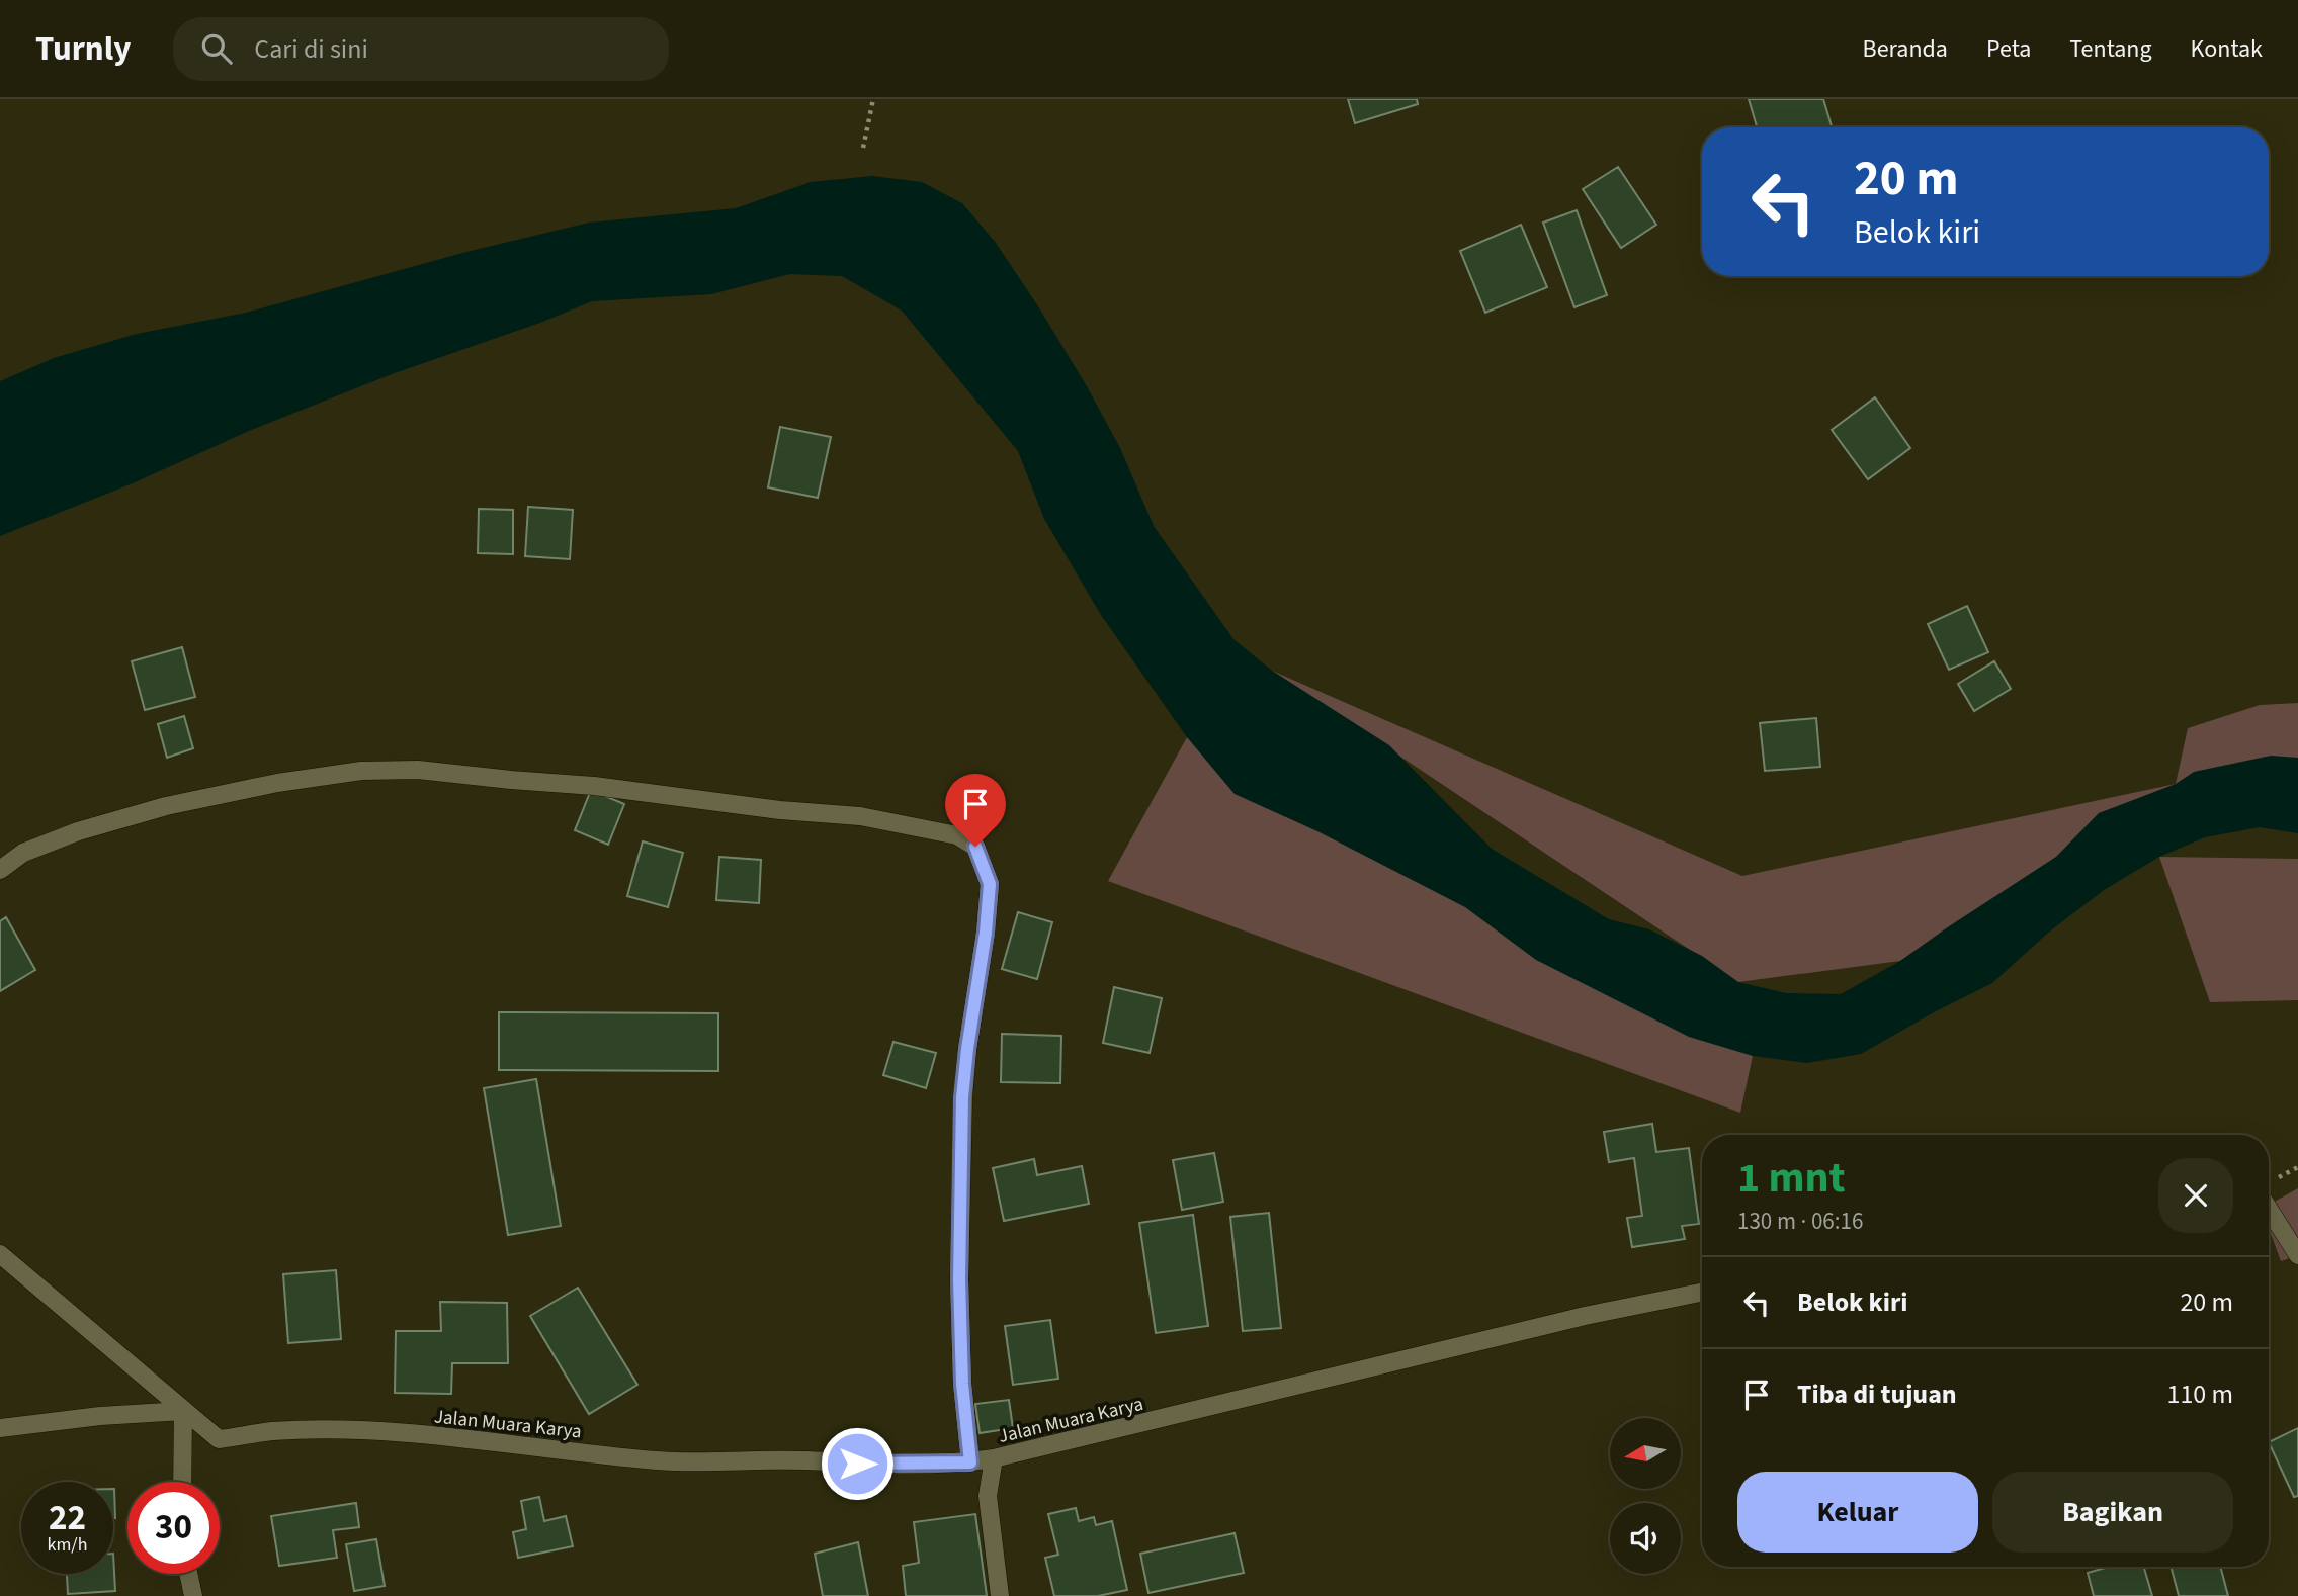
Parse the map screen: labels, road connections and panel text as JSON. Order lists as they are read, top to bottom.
{
  "streets": {
    "street": ["Jalan Muara Karya"]
  },
  "north": "left",
  "page": {
    "header": "Turnly",
    "search": "Cari di sini",
    "nav": [
      "Beranda",
      "Peta",
      "Tentang",
      "Kontak"
    ],
    "turn": ["20 m", "Belok kiri"],
    "heading": ["1 mnt", "130 m · 06:16"],
    "list": [
      {
        "name": "Belok kiri",
        "value": "20 m"
      },
      {
        "name": "Tiba di tujuan",
        "value": "110 m"
      }
    ],
    "buttons": ["Keluar", "Bagikan"],
    "speed": "22 km/h",
    "limit": "30"
  }
}
